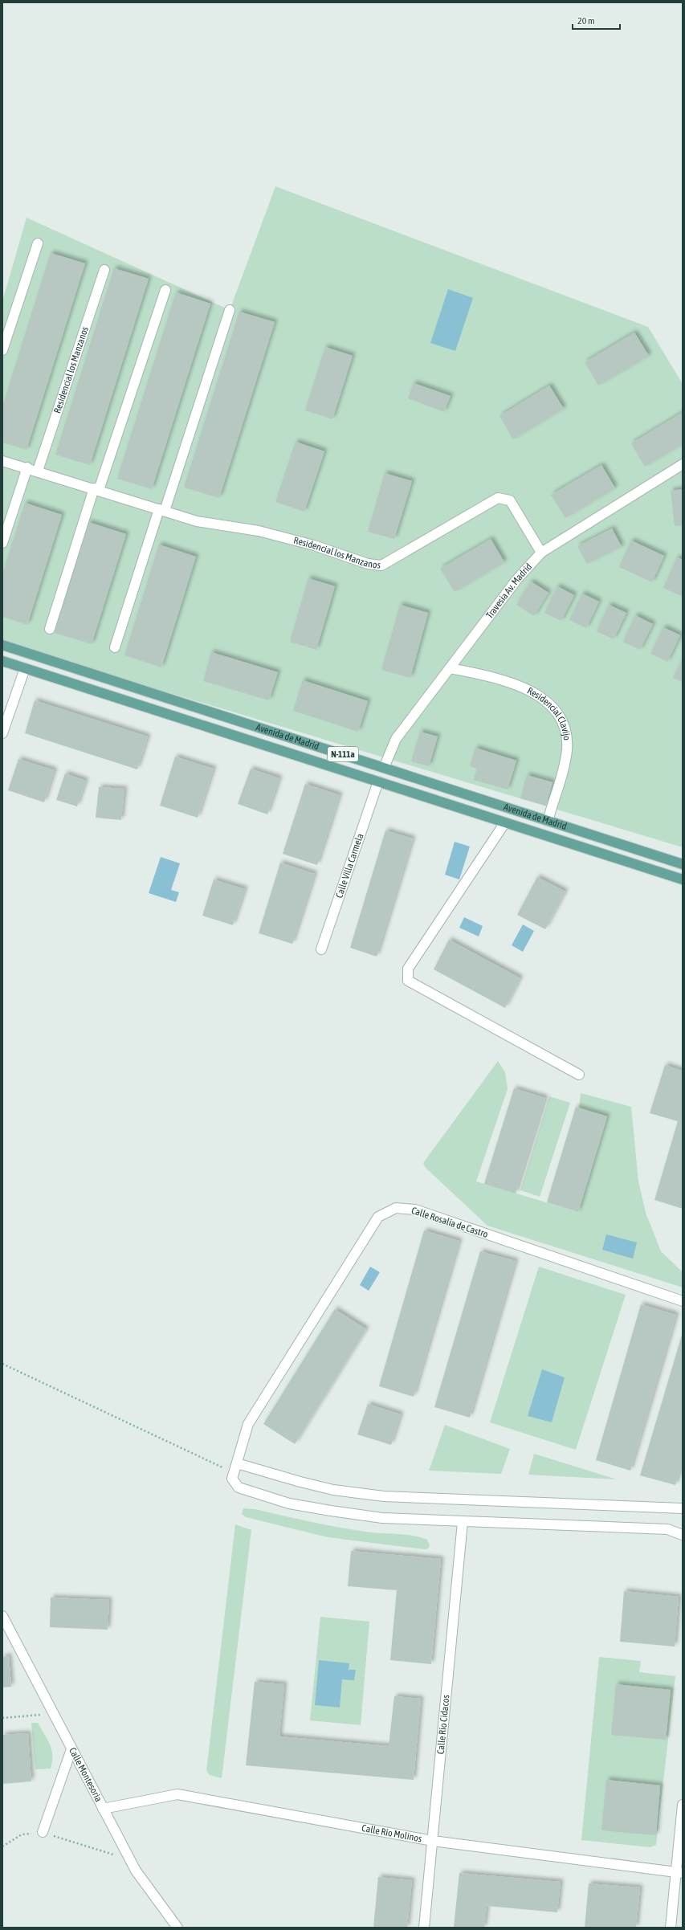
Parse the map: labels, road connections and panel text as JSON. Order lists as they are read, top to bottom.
{
  "streets": {
    "main road": ["Avenida de Madrid", "N-111a"],
    "street": [
      "Residencial los Manzanos",
      "Travesia Av. Madrid",
      "Residencial Clavijo",
      "Calle Villa Carmela",
      "Calle Rosalía de Castro",
      "Calle Río Cidacos",
      "Calle Montesoria",
      "Calle Río Molinos"
    ]
  },
  "crossings": [
    ["Residencial los Manzanos", "Travesia Av. Madrid"],
    ["Travesia Av. Madrid", "Residencial Clavijo"],
    ["Travesia Av. Madrid", "Avenida de Madrid"],
    ["Residencial Clavijo", "Avenida de Madrid"],
    ["Avenida de Madrid", "Calle Villa Carmela"],
    ["Calle Río Cidacos", "Calle Río Molinos"],
    ["Calle Montesoria", "Calle Río Molinos"]
  ],
  "scale_bar": "20 m"
}
